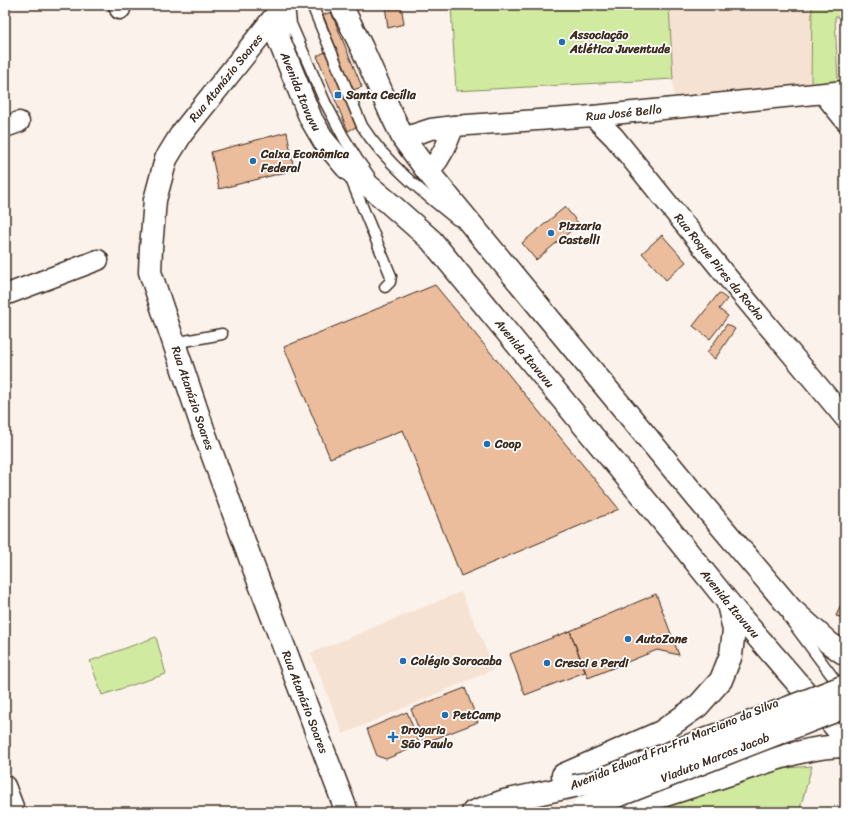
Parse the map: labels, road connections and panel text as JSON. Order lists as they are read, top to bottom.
{
  "streets": {
    "main road": [
      "Rua Atanázio Soares",
      "Avenida Itavuvu",
      "Avenida Edward Fru-Fru Marciano da Silva",
      "Viaduto Marcos Jacob"
    ],
    "street": ["Rua José Bello", "Rua Roque Pires da Rocha"]
  },
  "crossings": [
    ["Rua Atanázio Soares", "Avenida Itavuvu"],
    ["Avenida Itavuvu", "Avenida Edward Fru-Fru Marciano da Silva"],
    ["Rua José Bello", "Rua Roque Pires da Rocha"],
    ["Avenida Edward Fru-Fru Marciano da Silva", "Viaduto Marcos Jacob"]
  ],
  "places": {
    "other": [
      "Associação Atlética Juventude",
      "Caixa Econômica Federal",
      "Pizzaria Castelli",
      "Coop",
      "AutoZone",
      "Colégio Sorocaba",
      "Cresci e Perdi",
      "PetCamp"
    ],
    "transit": ["Santa Cecília"],
    "health": ["Drogaria São Paulo"]
  }
}
